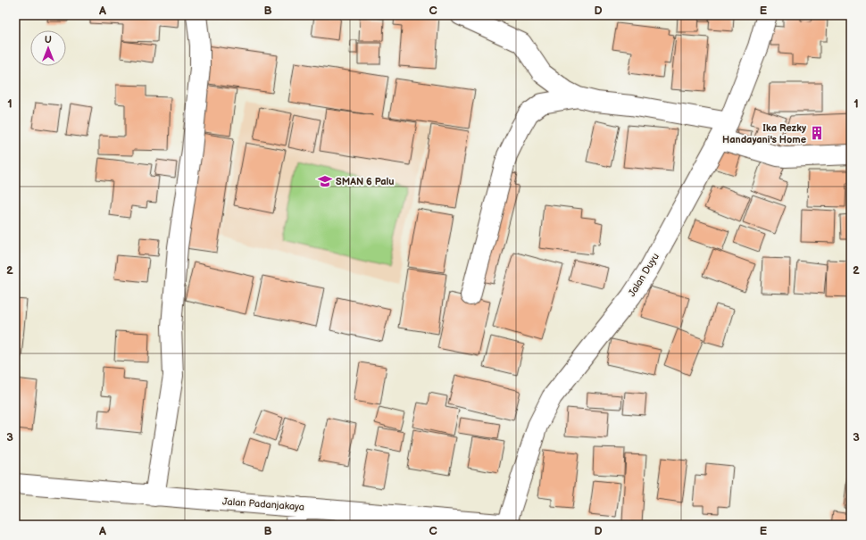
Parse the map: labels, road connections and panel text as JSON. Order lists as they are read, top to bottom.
{
  "streets": {
    "street": ["Jalan Duyu", "Jalan Padanjakaya"]
  },
  "crossings": [
    ["Jalan Duyu", "Jalan Padanjakaya"]
  ],
  "places": {
    "building": ["Ika Rezky Handayani's Home"],
    "school or university": ["SMAN 6 Palu"]
  },
  "north": "top",
  "grid": {
    "columns": [
      "A",
      "B",
      "C",
      "D",
      "E"
    ],
    "rows": ["1", "2", "3"]
  }
}
